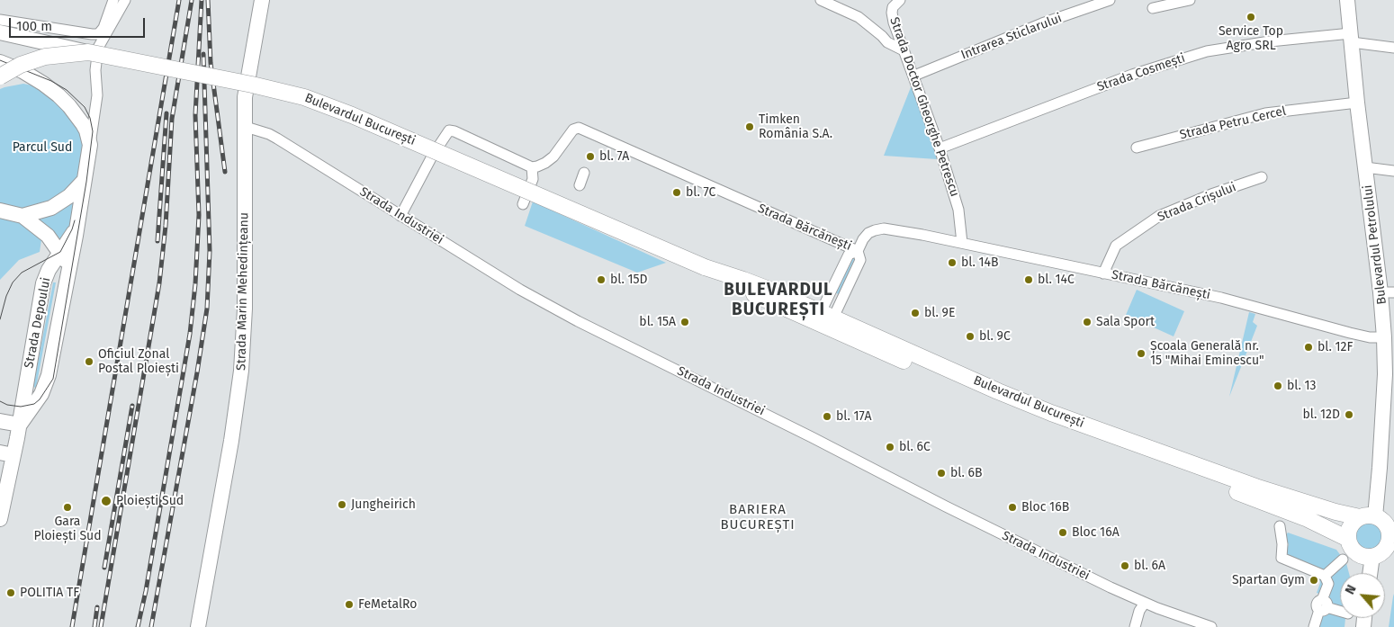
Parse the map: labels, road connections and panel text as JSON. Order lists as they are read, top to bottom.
{
  "streets": {
    "main road": ["Bulevardul București"],
    "street": [
      "Intrarea Sticlarului",
      "Strada Cosmești",
      "Strada Doctor Gheorghe Petrescu",
      "Strada Petru Cercel",
      "Strada Crișului",
      "Strada Industriei",
      "Strada Bărcănești",
      "Bulevardul Petrolului",
      "Strada Marin Mehedințeanu",
      "Strada Depoului"
    ]
  },
  "crossings": [
    ["Intrarea Sticlarului", "Strada Doctor Gheorghe Petrescu"],
    ["Strada Cosmești", "Strada Doctor Gheorghe Petrescu"],
    ["Strada Cosmești", "Bulevardul Petrolului"],
    ["Strada Doctor Gheorghe Petrescu", "Strada Bărcănești"],
    ["Bulevardul București", "Bulevardul Petrolului"],
    ["Strada Petru Cercel", "Bulevardul Petrolului"],
    ["Strada Crișului", "Strada Bărcănești"],
    ["Strada Industriei", "Strada Marin Mehedințeanu"],
    ["Strada Bărcănești", "Bulevardul Petrolului"]
  ],
  "districts": ["BULEVARDUL BUCUREȘTI", "BARIERA BUCUREȘTI"],
  "parks": ["Parcul Sud"],
  "places": [
    "Service Top Agro SRL",
    "Timken România S.A.",
    "bl. 7A",
    "bl. 7C",
    "bl. 14B",
    "bl. 15D",
    "bl. 14C",
    "bl. 9E",
    "bl. 15A",
    "Sala Sport",
    "bl. 9C",
    "bl. 12F",
    "Școala Generală nr. 15 \"Mihai Eminescu\"",
    "Oficiul Zonal Postal Ploiești",
    "bl. 13",
    "bl. 12D",
    "bl. 17A",
    "bl. 6C",
    "bl. 6B",
    "Ploiești Sud",
    "Jungheirich",
    "Gara Ploiești Sud",
    "Bloc 16B",
    "Bloc 16A",
    "bl. 6A",
    "Spartan Gym",
    "POLITIA TF",
    "FeMetalRo"
  ],
  "scale_bar": "100 m",
  "north": "top left"
}
